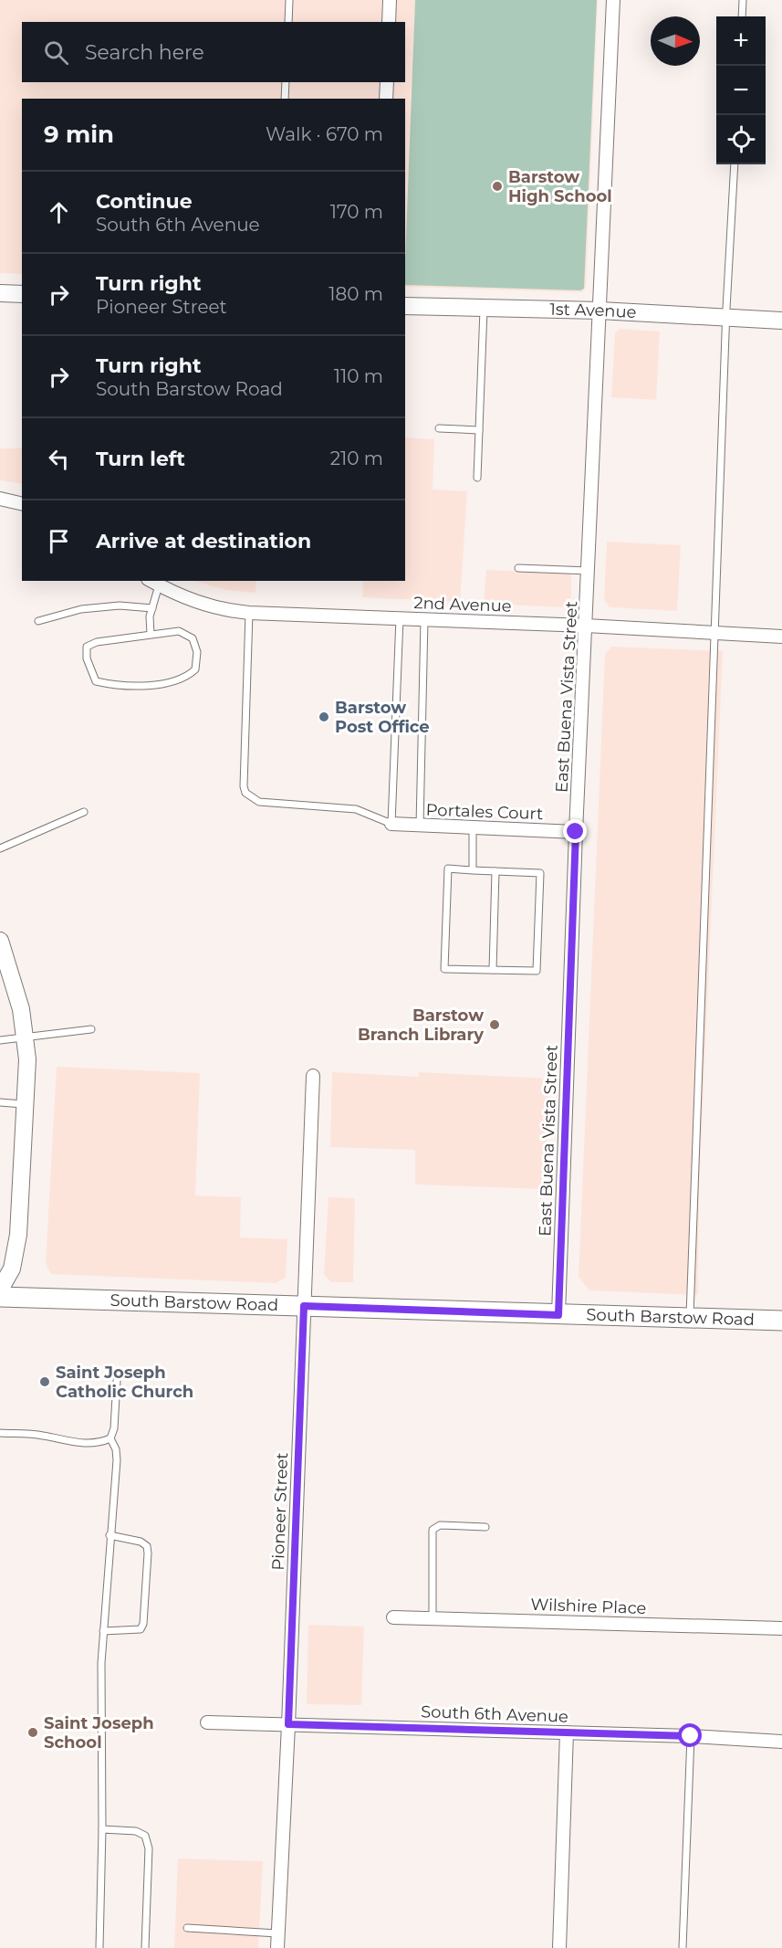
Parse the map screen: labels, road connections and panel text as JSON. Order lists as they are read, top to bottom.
{
  "streets": {
    "main road": ["South Barstow Road"],
    "street": [
      "1st Avenue",
      "2nd Avenue",
      "East Buena Vista Street",
      "Portales Court",
      "Pioneer Street",
      "Wilshire Place",
      "South 6th Avenue"
    ]
  },
  "crossings": [
    ["1st Avenue", "East Buena Vista Street"],
    ["2nd Avenue", "East Buena Vista Street"],
    ["East Buena Vista Street", "Portales Court"],
    ["East Buena Vista Street", "South Barstow Road"],
    ["South Barstow Road", "Pioneer Street"],
    ["Pioneer Street", "South 6th Avenue"]
  ],
  "places": [
    "Barstow High School",
    "Barstow Post Office",
    "Barstow Branch Library",
    "Saint Joseph Catholic Church",
    "Saint Joseph School"
  ],
  "north": "right",
  "page": {
    "map_buttons": ["+", "−"],
    "search": "Search here",
    "heading": ["9 min", "Walk · 670 m"],
    "list": [
      ["Continue", "South 6th Avenue", "170 m"],
      ["Turn right", "Pioneer Street", "180 m"],
      ["Turn right", "South Barstow Road", "110 m"],
      ["Turn left", "210 m"],
      "Arrive at destination"
    ]
  }
}
